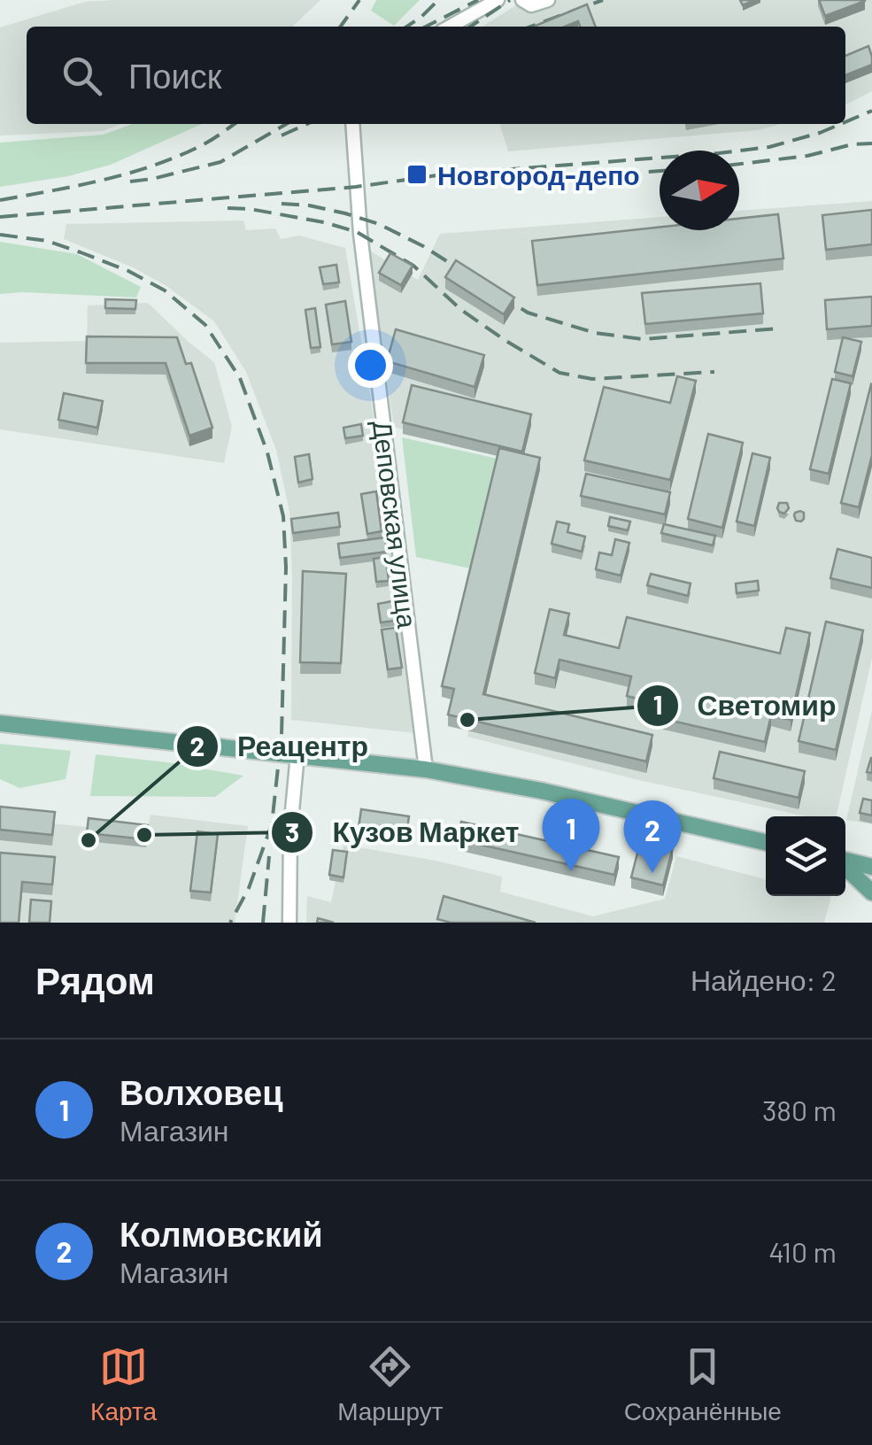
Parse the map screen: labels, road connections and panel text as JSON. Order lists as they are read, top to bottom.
{
  "streets": {
    "street": ["Деповская улица"]
  },
  "places": {
    "transit": ["Новгород-депо"],
    "other": ["Светомир", "Кузов Маркет", "Реацентр"]
  },
  "north": "right",
  "page": {
    "search": "Поиск",
    "pins": ["1", "2"],
    "heading": ["Рядом", "Найдено: 2"],
    "list": [
      {
        "mark": "1",
        "name": "Волховец",
        "note": "Магазин",
        "value": "380 m"
      },
      {
        "mark": "2",
        "name": "Колмовский",
        "note": "Магазин",
        "value": "410 m"
      }
    ],
    "nav": ["Карта", "Маршрут", "Сохранённые"]
  }
}
